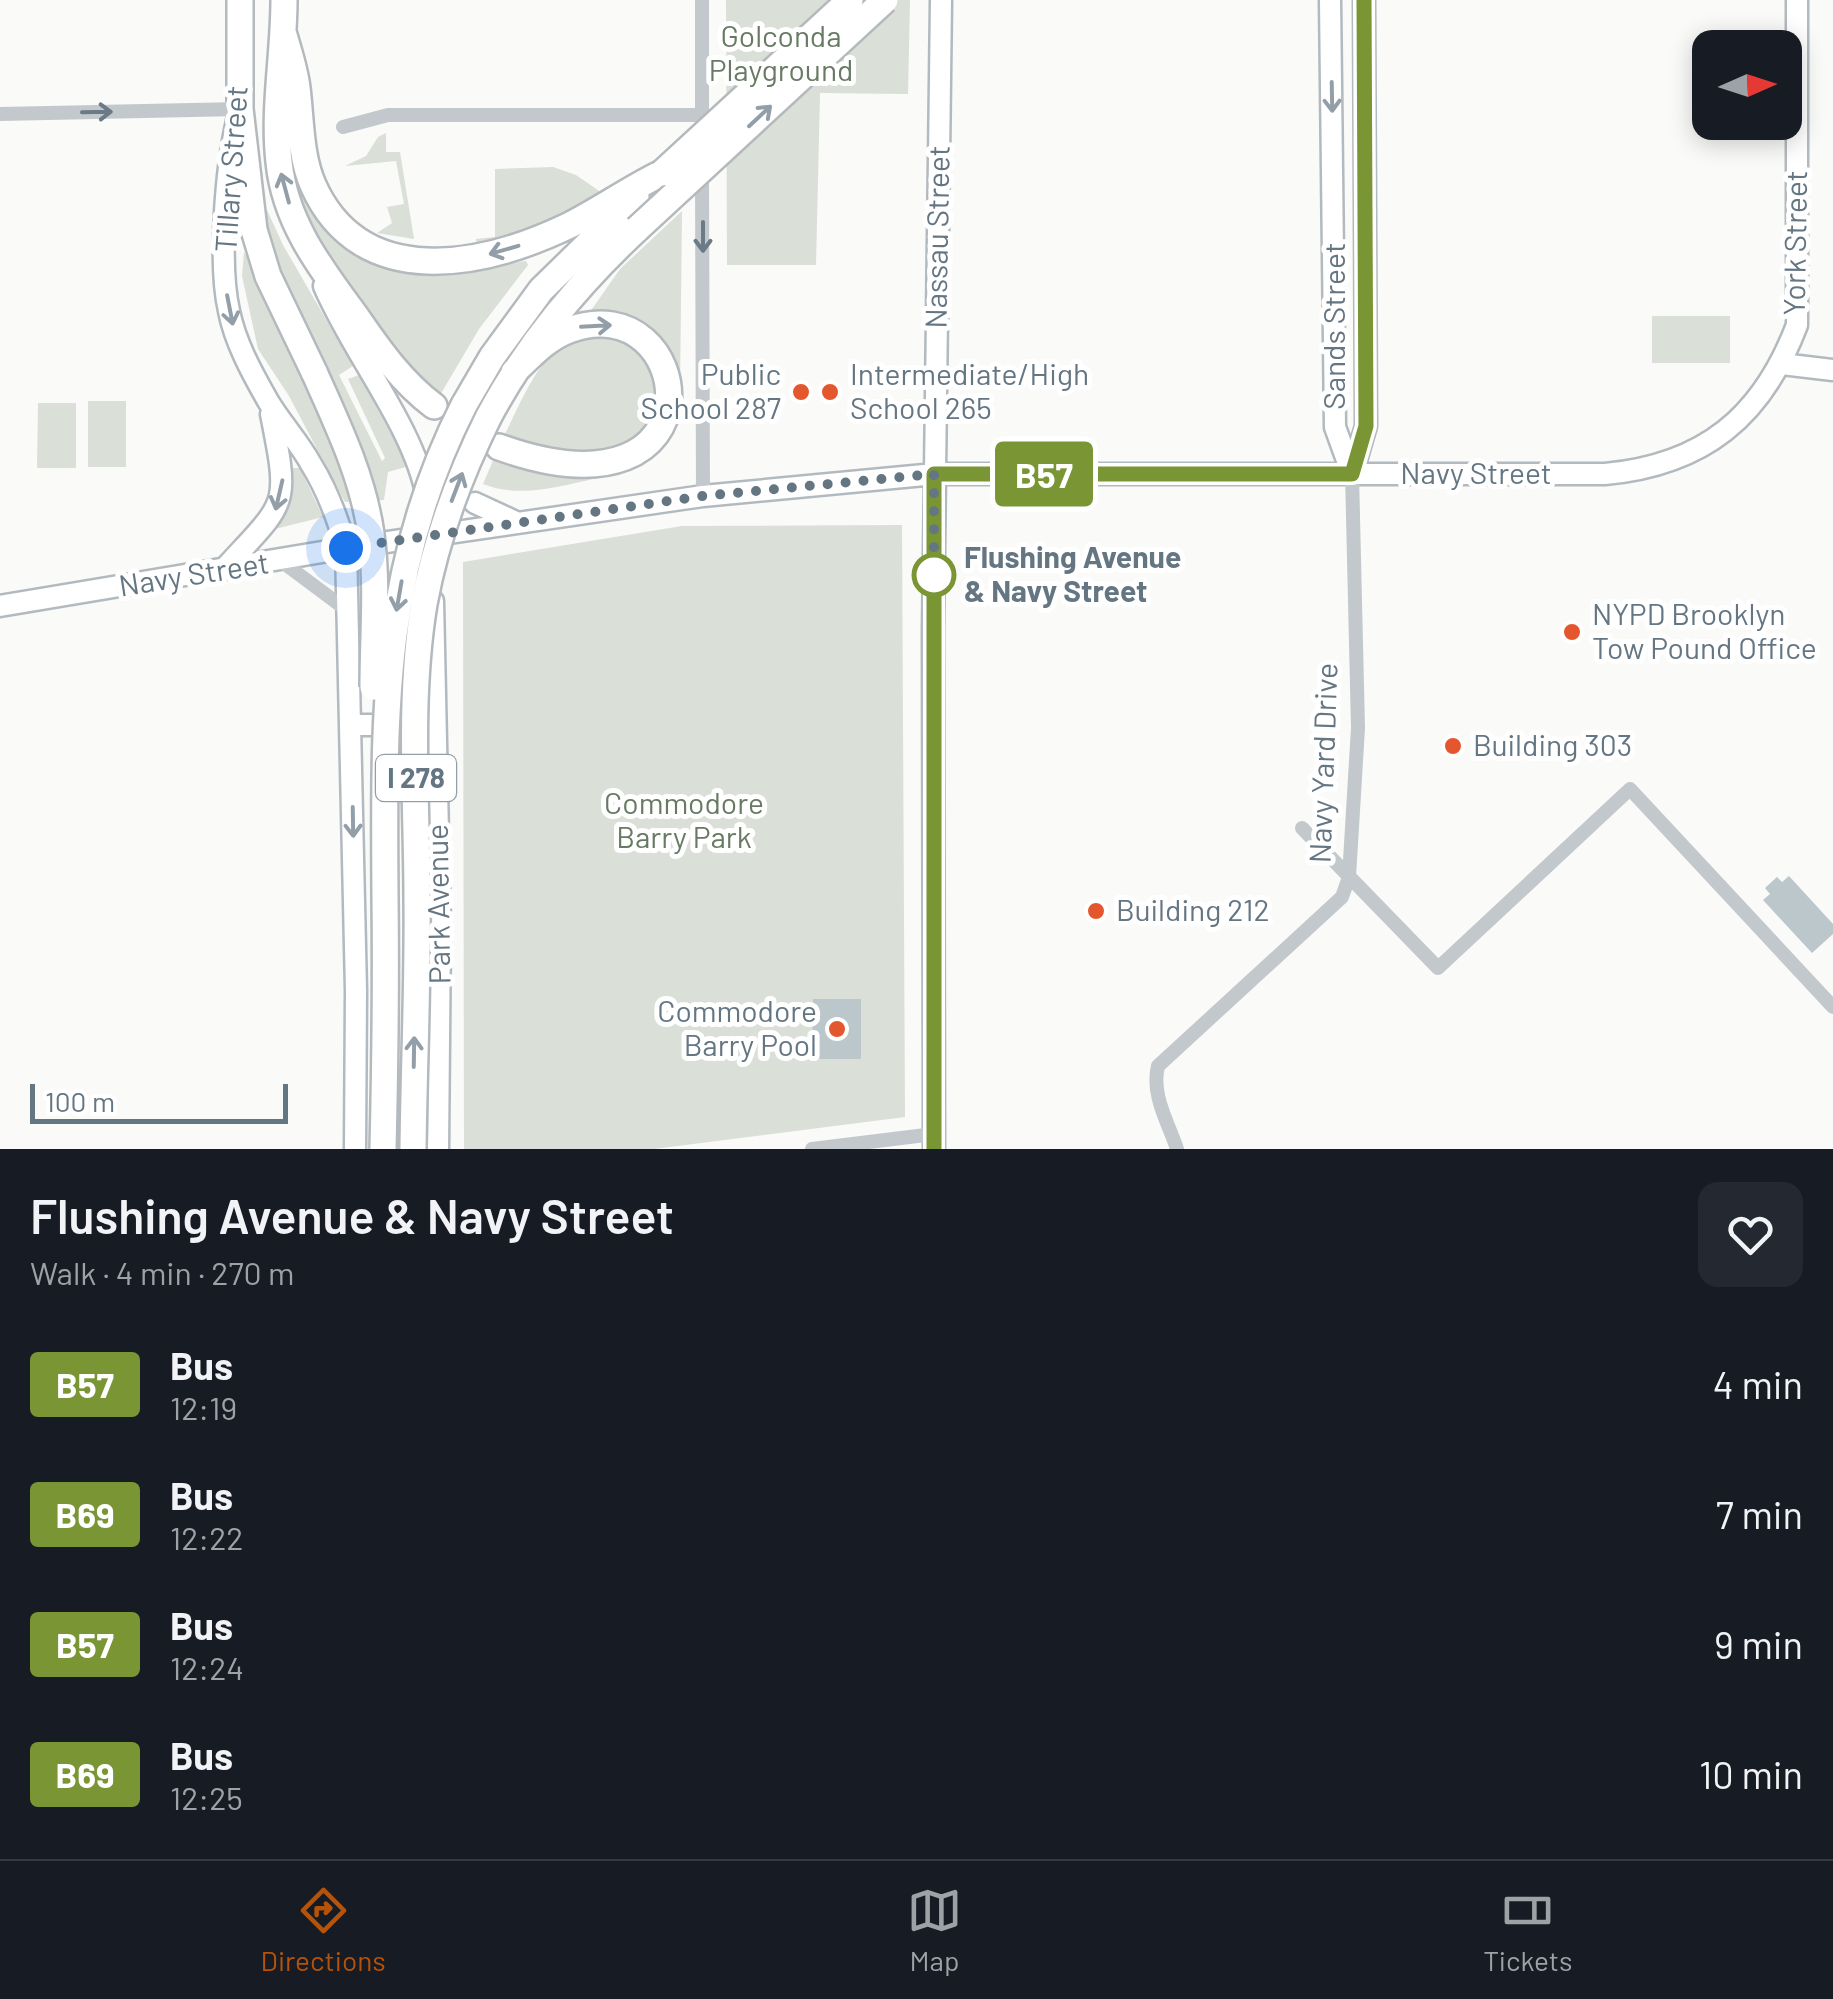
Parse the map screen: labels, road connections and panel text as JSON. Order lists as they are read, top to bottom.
{
  "streets": {
    "highway": ["Tillary Street", "I 278"],
    "main road": [
      "Nassau Street",
      "York Street",
      "Sands Street",
      "Navy Street",
      "Park Avenue"
    ],
    "street": ["Navy Yard Drive"]
  },
  "crossings": [
    ["Tillary Street", "Navy Street"],
    ["Tillary Street", "Park Avenue"],
    ["Nassau Street", "Navy Street"],
    ["York Street", "Navy Street"],
    ["Sands Street", "Navy Street"],
    ["Sands Street", "Navy Yard Drive"],
    ["Navy Street", "Navy Yard Drive"],
    ["Navy Street", "Park Avenue"]
  ],
  "parks": ["Golconda Playground", "Commodore Barry Park"],
  "places": [
    "Public School 287",
    "Intermediate/High School 265",
    "Flushing Avenue & Navy Street",
    "NYPD Brooklyn Tow Pound Office",
    "Building 303",
    "Building 212",
    "Commodore Barry Pool"
  ],
  "lines": ["bus line B57"],
  "scale_bar": "100 m",
  "north": "right",
  "page": {
    "on_map": "B57",
    "scale": "100 m",
    "heading": ["Flushing Avenue & Navy Street", "Walk · 4 min · 270 m"],
    "list": [
      {
        "mark": "B57",
        "name": "Bus",
        "note": "12:19",
        "value": "4 min"
      },
      {
        "mark": "B69",
        "name": "Bus",
        "note": "12:22",
        "value": "7 min"
      },
      {
        "mark": "B57",
        "name": "Bus",
        "note": "12:24",
        "value": "9 min"
      },
      {
        "mark": "B69",
        "name": "Bus",
        "note": "12:25",
        "value": "10 min"
      }
    ],
    "tabs": ["Directions", "Map", "Tickets"]
  }
}
